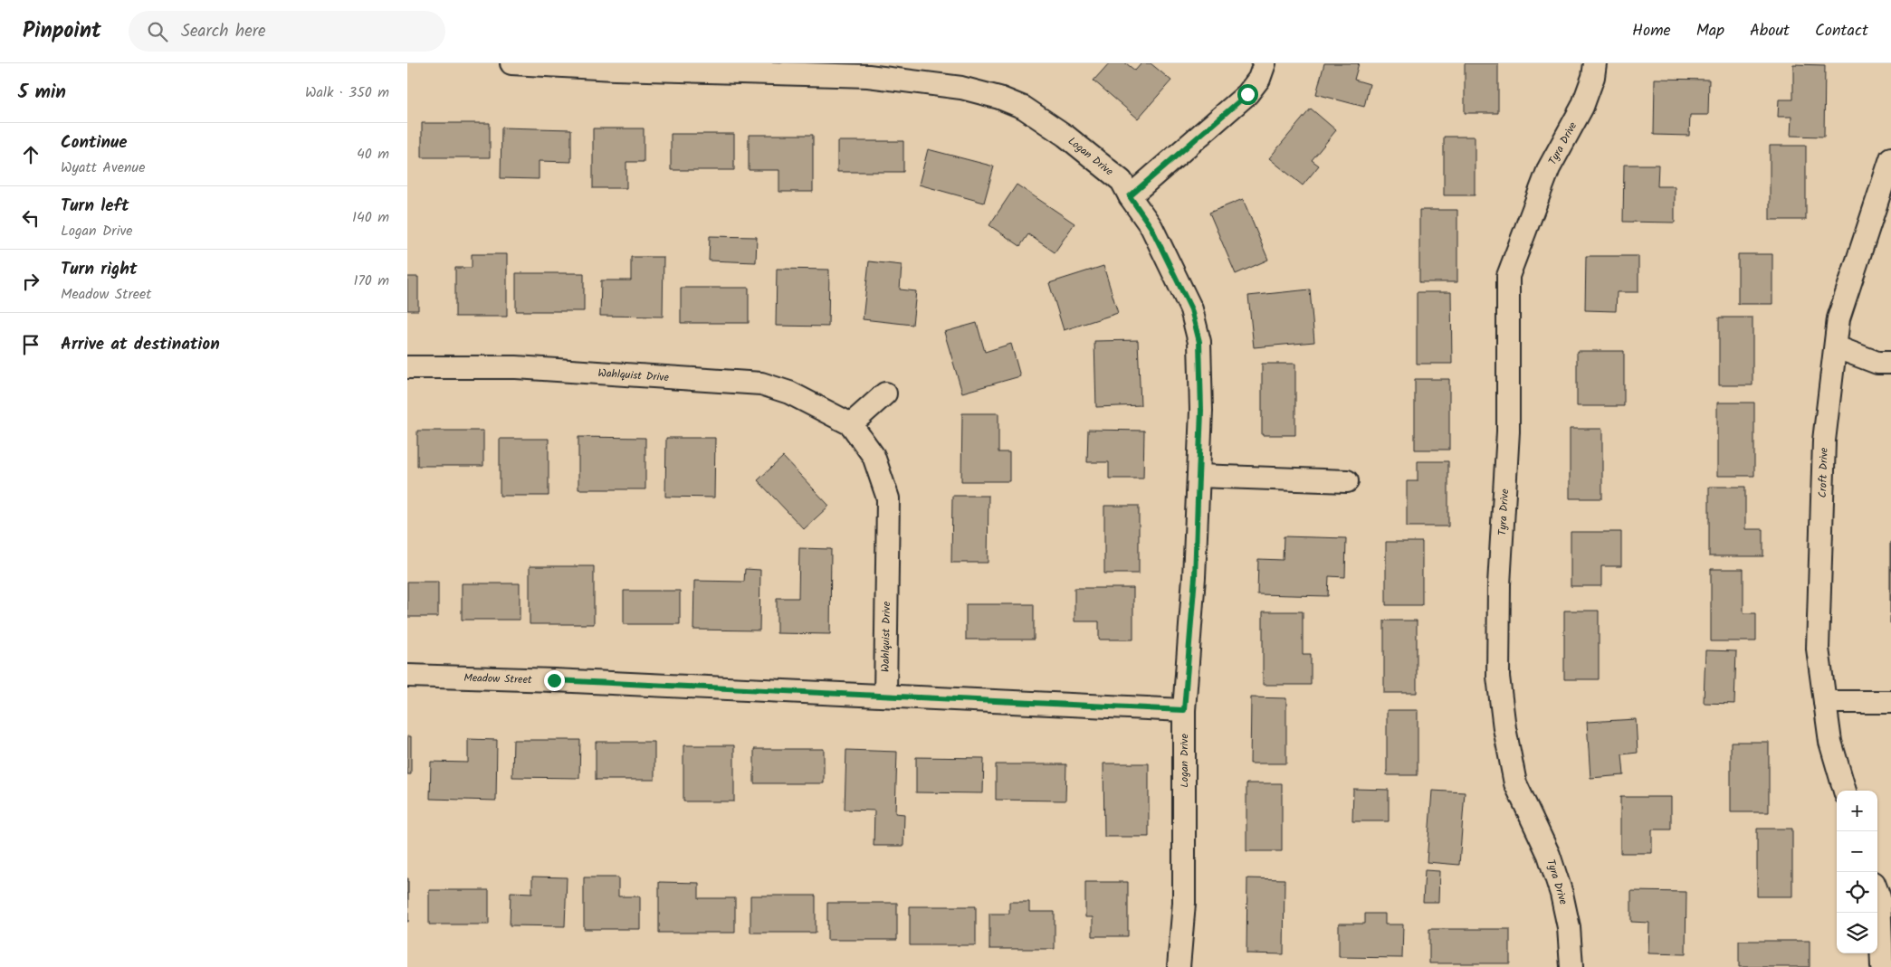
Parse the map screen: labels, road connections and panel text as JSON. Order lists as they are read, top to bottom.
{
  "streets": {
    "street": [
      "Tyra Drive",
      "Logan Drive",
      "Wahlquist Drive",
      "Croft Drive",
      "Meadow Street"
    ]
  },
  "crossings": [
    ["Logan Drive", "Meadow Street"],
    ["Wahlquist Drive", "Meadow Street"]
  ],
  "page": {
    "header": "Pinpoint",
    "search": "Search here",
    "nav": [
      "Home",
      "Map",
      "About",
      "Contact"
    ],
    "heading": ["5 min", "Walk · 350 m"],
    "list": [
      ["Continue", "Wyatt Avenue", "40 m"],
      ["Turn left", "Logan Drive", "140 m"],
      ["Turn right", "Meadow Street", "170 m"],
      "Arrive at destination"
    ],
    "map_buttons": ["+", "−"]
  }
}
